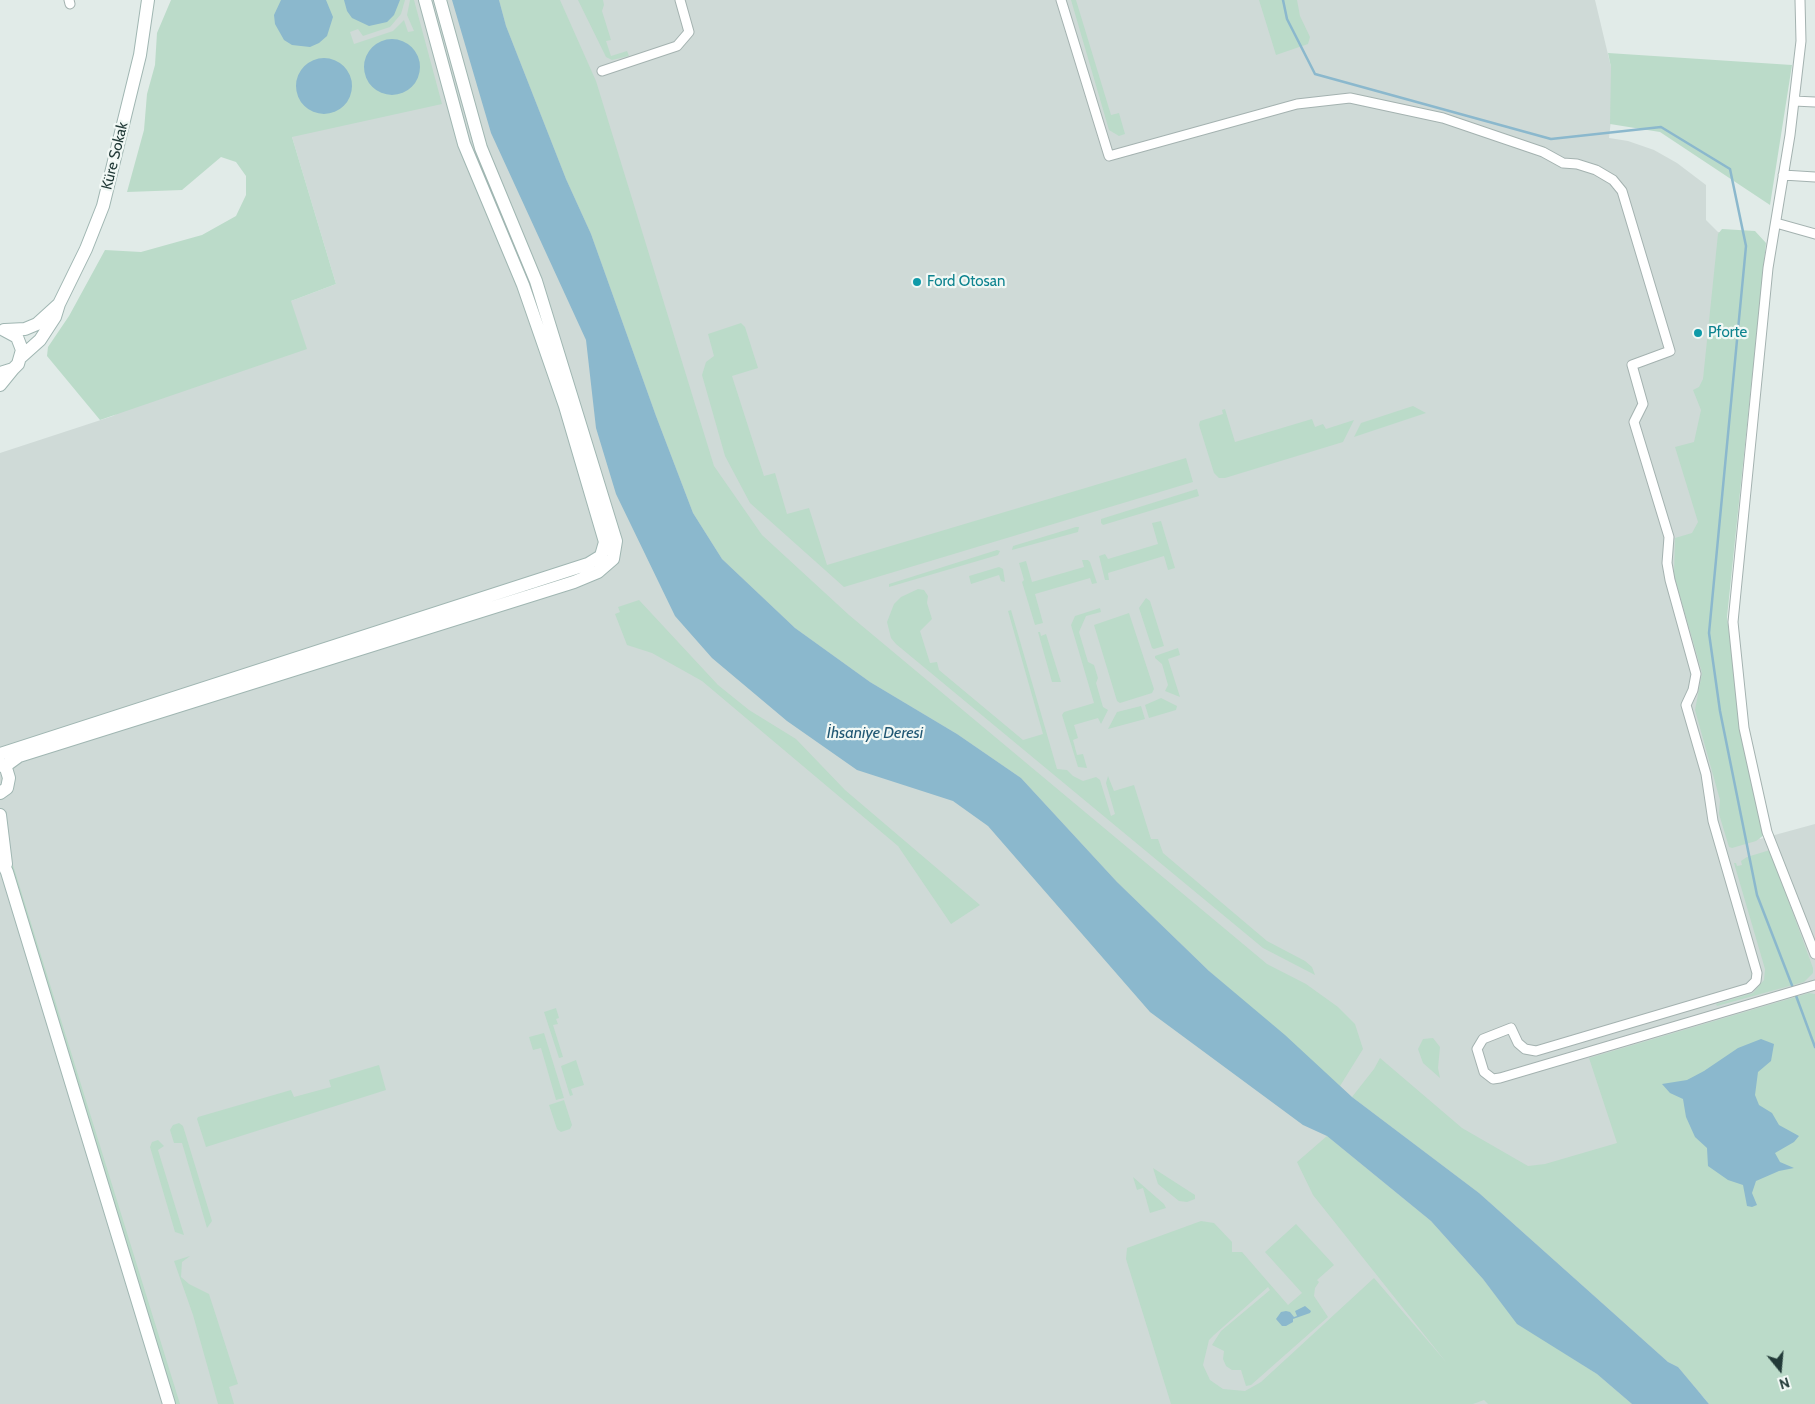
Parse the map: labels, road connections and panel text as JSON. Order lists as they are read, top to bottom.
{
  "streets": {
    "main road": ["Küre Sokak"]
  },
  "water": ["İhsaniye Deresi"],
  "places": ["Ford Otosan", "Pforte"],
  "north": "bottom"
}
